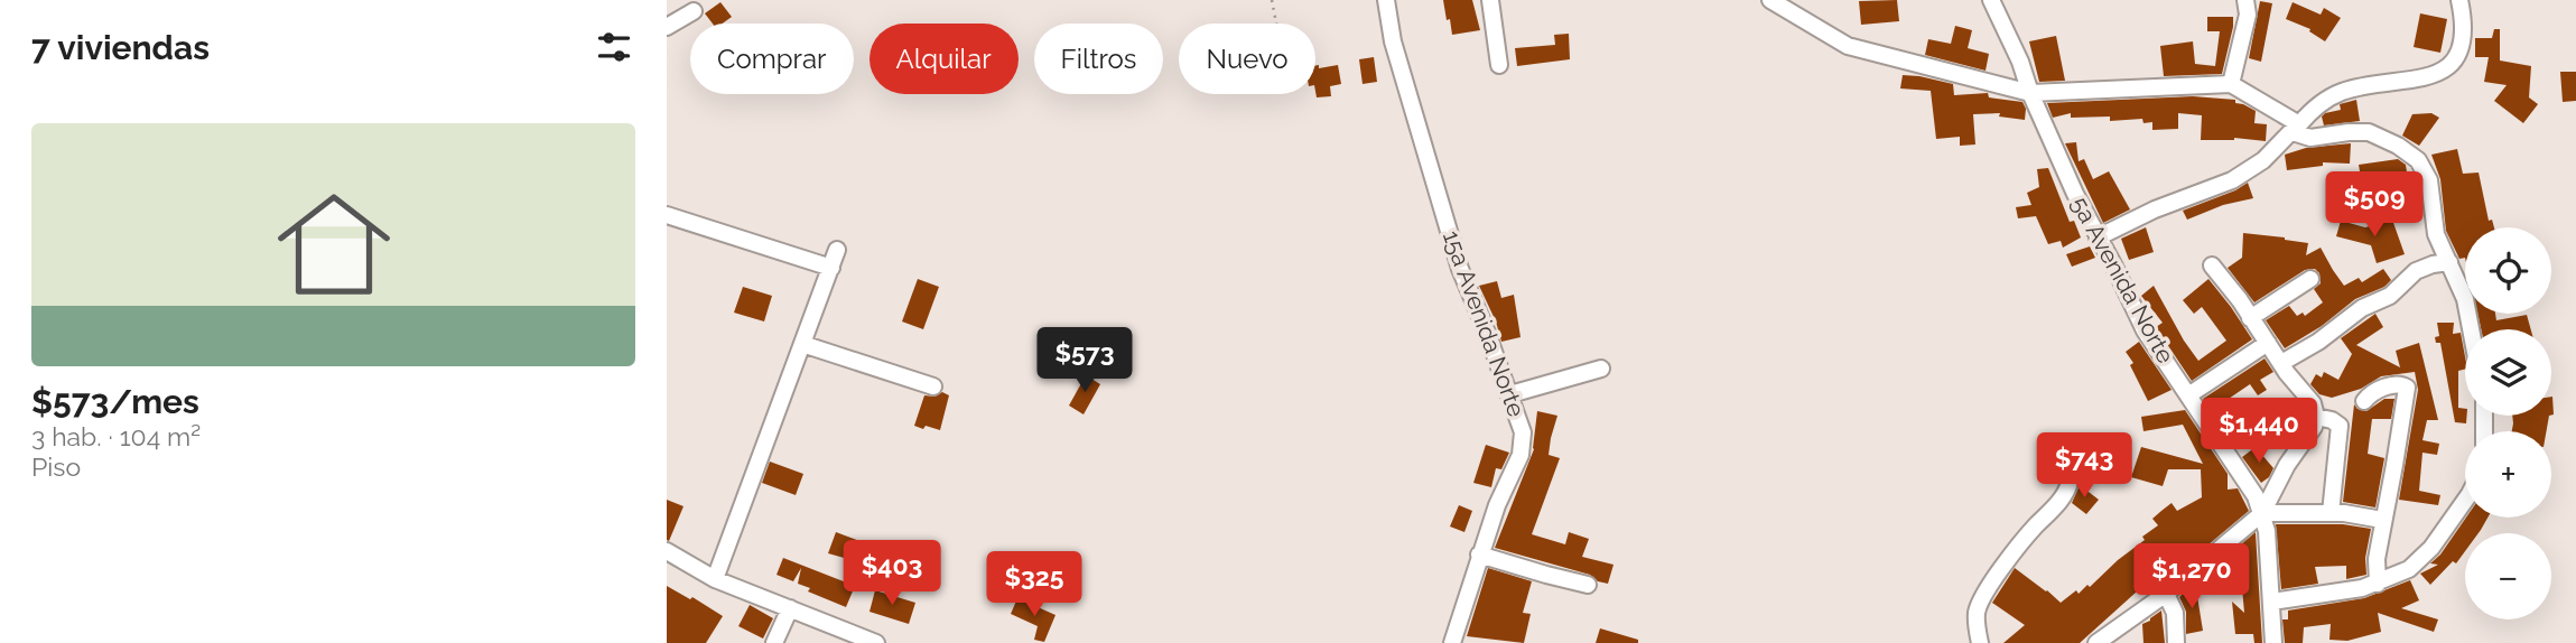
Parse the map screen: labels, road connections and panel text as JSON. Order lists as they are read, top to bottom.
{
  "streets": {
    "street": ["5a Avenida Norte", "15a Avenida Norte"]
  },
  "page": {
    "heading": "7 viviendas",
    "chip": [
      "Comprar",
      "Alquilar",
      "Filtros",
      "Nuevo"
    ],
    "list": [
      {
        "name": "$573/mes",
        "note": "3 hab. · 104 m² · Piso"
      }
    ],
    "price": [
      "$509",
      "$573",
      "$1,440",
      "$743",
      "$403",
      "$1,270",
      "$325"
    ],
    "map_buttons": ["+", "−"]
  }
}
